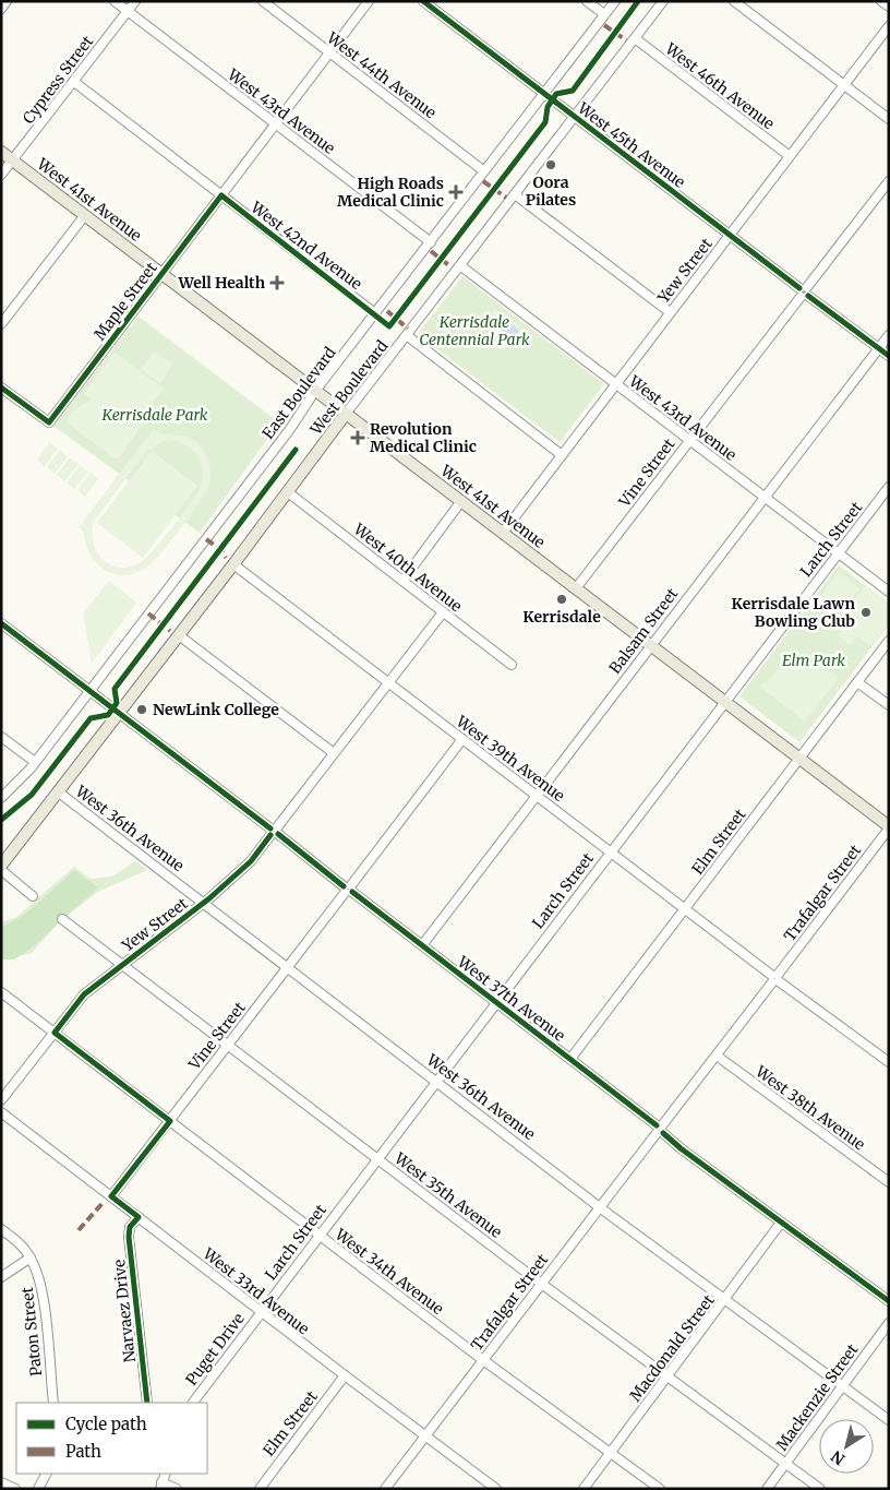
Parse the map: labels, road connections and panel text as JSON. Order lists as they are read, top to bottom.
{
  "streets": {
    "main road": ["West 41st Avenue", "West Boulevard"],
    "street": [
      "West 44th Avenue",
      "Cypress Street",
      "West 46th Avenue",
      "West 43rd Avenue",
      "West 45th Avenue",
      "West 42nd Avenue",
      "Yew Street",
      "Maple Street",
      "East Boulevard",
      "Vine Street",
      "Larch Street",
      "West 40th Avenue",
      "Balsam Street",
      "West 39th Avenue",
      "West 36th Avenue",
      "Elm Street",
      "Trafalgar Street",
      "West 37th Avenue",
      "West 38th Avenue",
      "West 35th Avenue",
      "West 34th Avenue",
      "West 33rd Avenue",
      "Narvaez Drive",
      "Paton Street",
      "Macdonald Street",
      "Puget Drive",
      "Mackenzie Street"
    ]
  },
  "crossings": [
    ["West 44th Avenue", "Maple Street"],
    ["West 44th Avenue", "East Boulevard"],
    ["Cypress Street", "West 43rd Avenue"],
    ["Cypress Street", "West 41st Avenue"],
    ["Cypress Street", "West 42nd Avenue"],
    ["West 46th Avenue", "Yew Street"],
    ["West 46th Avenue", "West Boulevard"],
    ["West 43rd Avenue", "Yew Street"],
    ["West 43rd Avenue", "Maple Street"],
    ["West 43rd Avenue", "West Boulevard"],
    ["West 43rd Avenue", "East Boulevard"],
    ["West 43rd Avenue", "Vine Street"],
    ["West 43rd Avenue", "Larch Street"],
    ["West 43rd Avenue", "Balsam Street"],
    ["West 45th Avenue", "Yew Street"],
    ["West 45th Avenue", "West Boulevard"],
    ["West 45th Avenue", "East Boulevard"],
    ["West 45th Avenue", "Vine Street"],
    ["West 45th Avenue", "Balsam Street"],
    ["West 41st Avenue", "Yew Street"],
    ["West 41st Avenue", "Maple Street"],
    ["West 41st Avenue", "West Boulevard"],
    ["West 41st Avenue", "East Boulevard"],
    ["West 41st Avenue", "Vine Street"],
    ["West 41st Avenue", "Larch Street"],
    ["West 41st Avenue", "Balsam Street"],
    ["West 41st Avenue", "Elm Street"],
    ["West 41st Avenue", "Trafalgar Street"],
    ["West 42nd Avenue", "Maple Street"],
    ["West 42nd Avenue", "East Boulevard"],
    ["Yew Street", "West 40th Avenue"],
    ["Yew Street", "West 39th Avenue"],
    ["Yew Street", "West 36th Avenue"],
    ["Yew Street", "West 37th Avenue"],
    ["Yew Street", "West 35th Avenue"],
    ["Yew Street", "West 34th Avenue"],
    ["West Boulevard", "West 40th Avenue"],
    ["West Boulevard", "West 39th Avenue"],
    ["West Boulevard", "West 36th Avenue"],
    ["West Boulevard", "West 37th Avenue"],
    ["East Boulevard", "West 37th Avenue"],
    ["Vine Street", "West 39th Avenue"],
    ["Vine Street", "West 36th Avenue"],
    ["Vine Street", "West 37th Avenue"],
    ["Vine Street", "West 35th Avenue"],
    ["Vine Street", "West 34th Avenue"],
    ["Vine Street", "West 33rd Avenue"],
    ["Larch Street", "West 39th Avenue"],
    ["Larch Street", "West 36th Avenue"],
    ["Larch Street", "West 37th Avenue"],
    ["Larch Street", "West 35th Avenue"],
    ["Larch Street", "West 34th Avenue"],
    ["Larch Street", "West 33rd Avenue"],
    ["Larch Street", "Puget Drive"],
    ["Balsam Street", "West 39th Avenue"],
    ["Balsam Street", "West 37th Avenue"],
    ["West 39th Avenue", "Elm Street"],
    ["West 39th Avenue", "Trafalgar Street"],
    ["West 36th Avenue", "Trafalgar Street"],
    ["West 36th Avenue", "Macdonald Street"],
    ["West 36th Avenue", "Mackenzie Street"],
    ["Elm Street", "West 37th Avenue"],
    ["Elm Street", "West 33rd Avenue"],
    ["Trafalgar Street", "West 37th Avenue"],
    ["Trafalgar Street", "West 38th Avenue"],
    ["Trafalgar Street", "West 35th Avenue"],
    ["Trafalgar Street", "West 34th Avenue"],
    ["Trafalgar Street", "West 33rd Avenue"],
    ["West 37th Avenue", "Macdonald Street"],
    ["West 35th Avenue", "Macdonald Street"],
    ["West 35th Avenue", "Mackenzie Street"],
    ["West 34th Avenue", "Macdonald Street"],
    ["West 33rd Avenue", "Narvaez Drive"],
    ["West 33rd Avenue", "Puget Drive"]
  ],
  "parks": ["Kerrisdale Centennial Park", "Kerrisdale Park", "Elm Park"],
  "places": {
    "other": [
      "Oora Pilates",
      "Kerrisdale",
      "Kerrisdale Lawn Bowling Club",
      "NewLink College"
    ],
    "health": ["High Roads Medical Clinic", "Well Health", "Revolution Medical Clinic"]
  },
  "legend": ["Cycle path", "Path"],
  "north": "bottom left"
}
